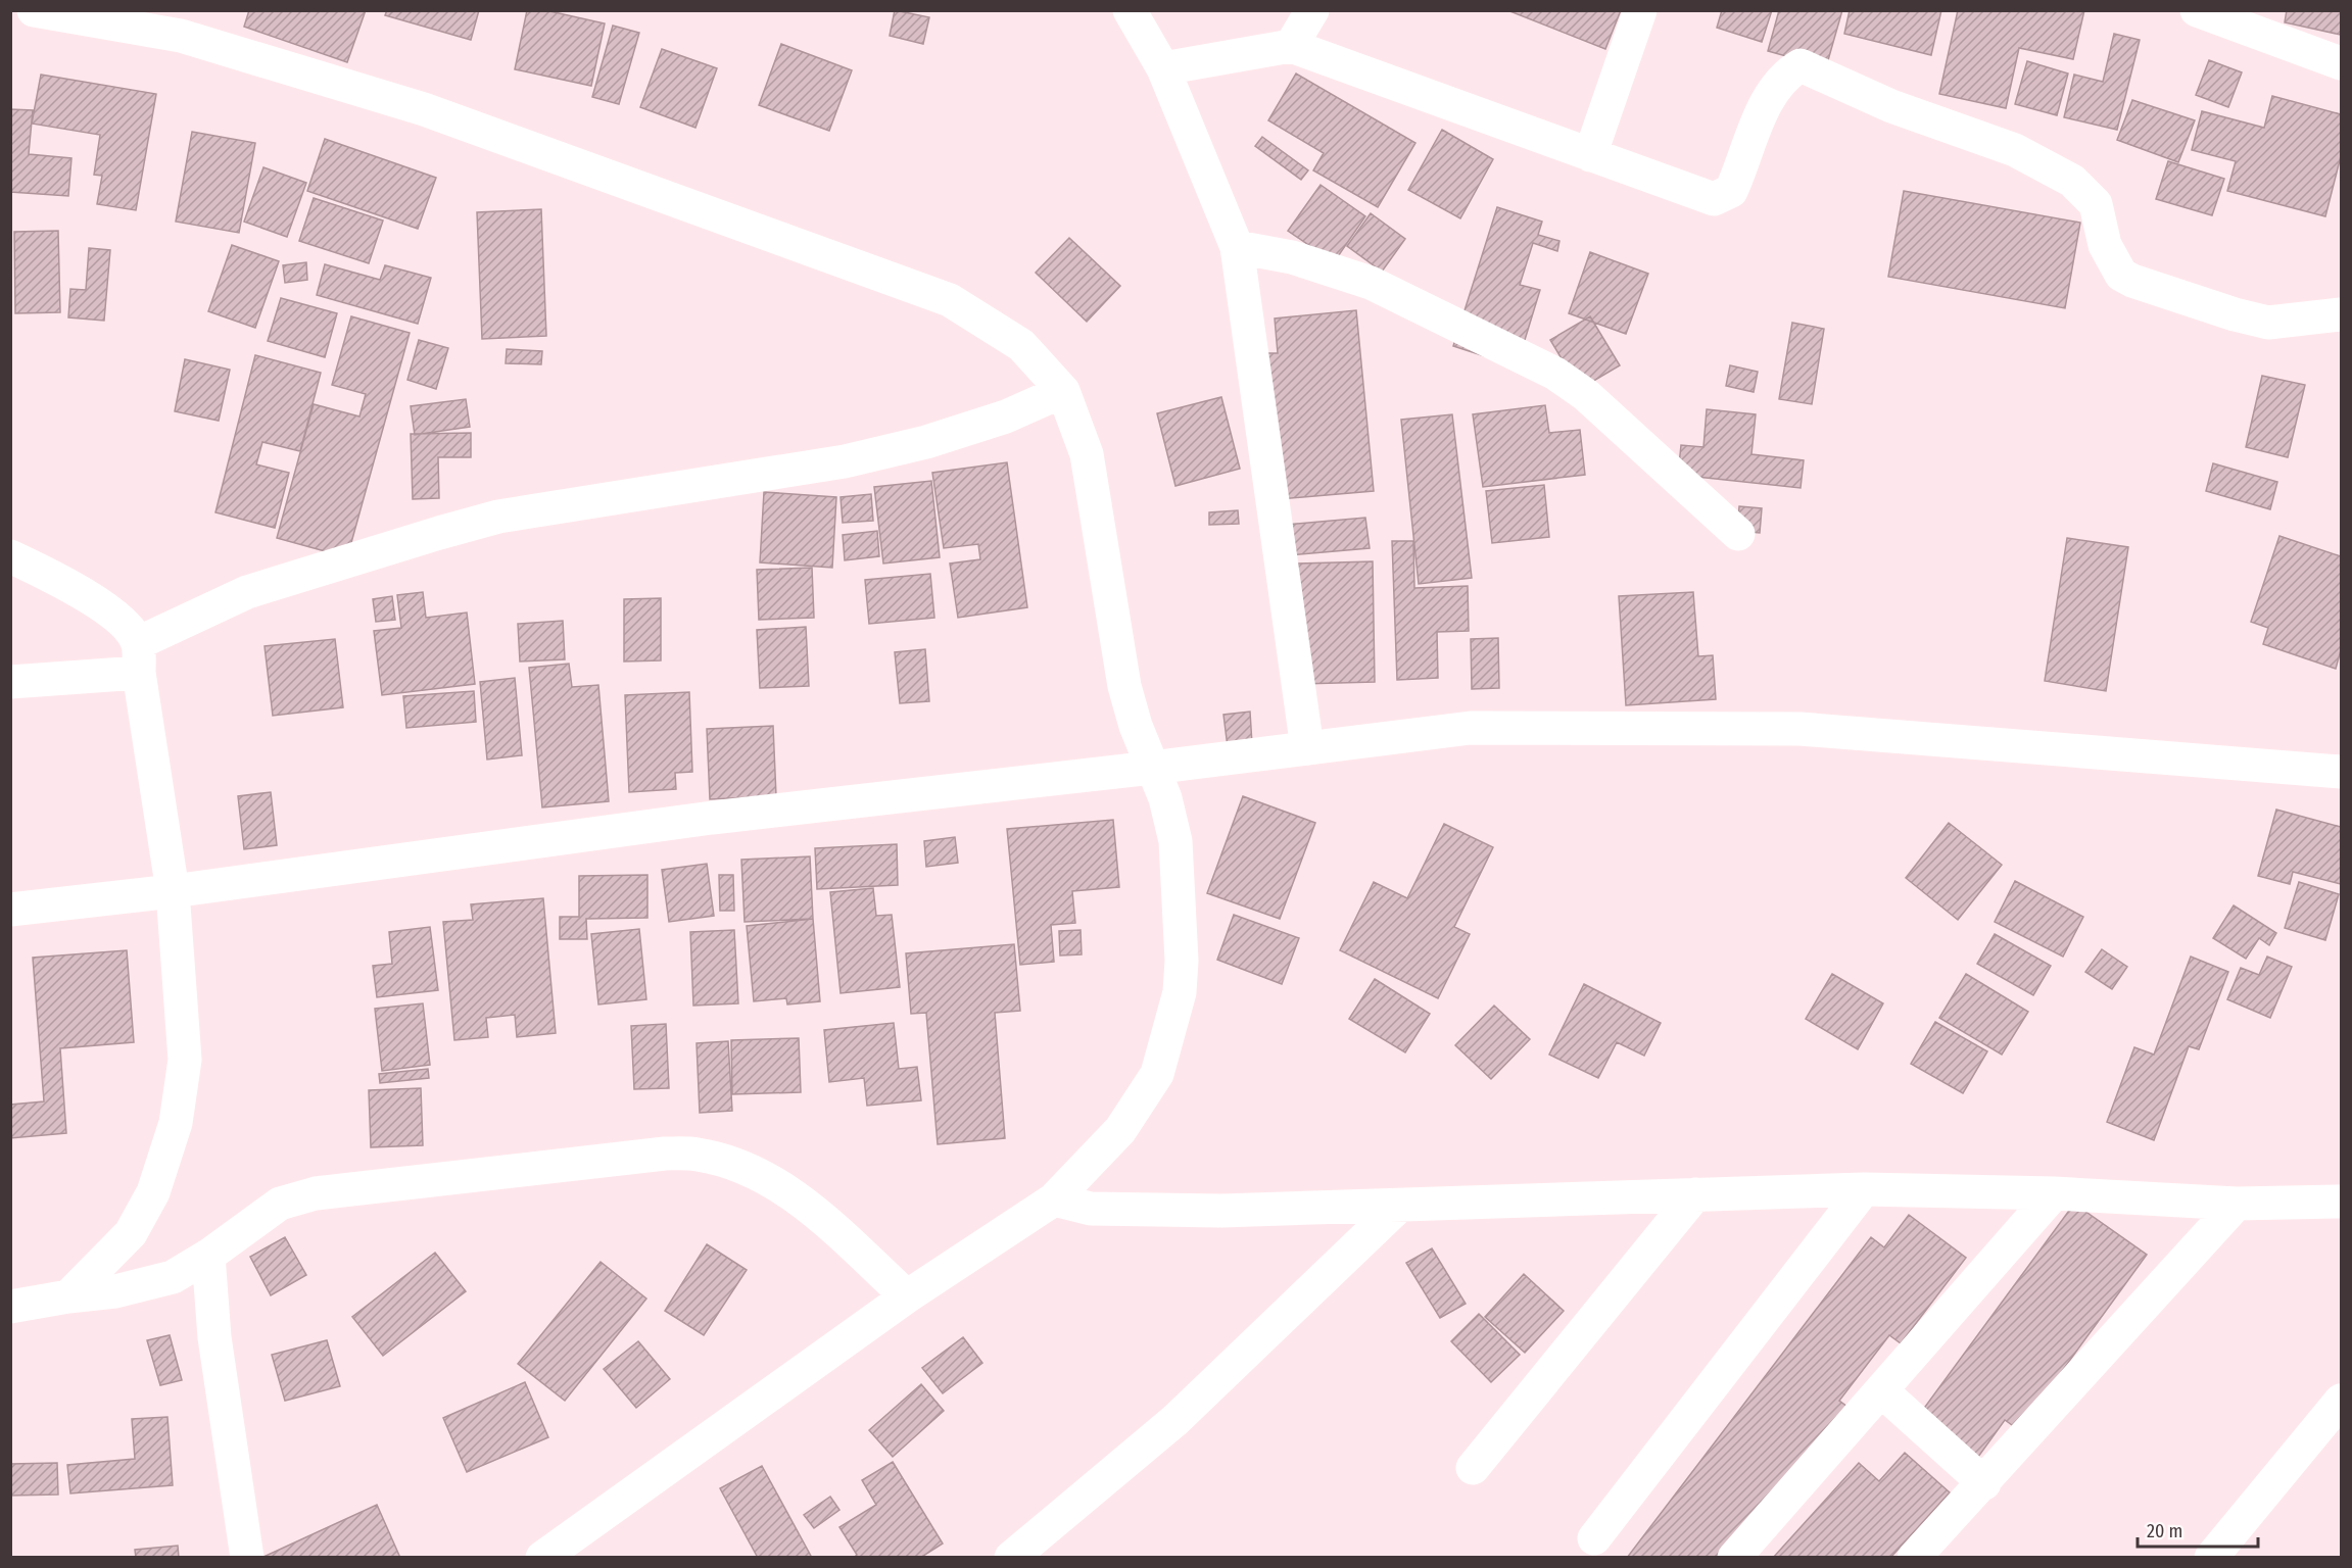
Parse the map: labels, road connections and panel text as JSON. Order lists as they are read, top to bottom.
{
  "scale_bar": "20 m"
}
